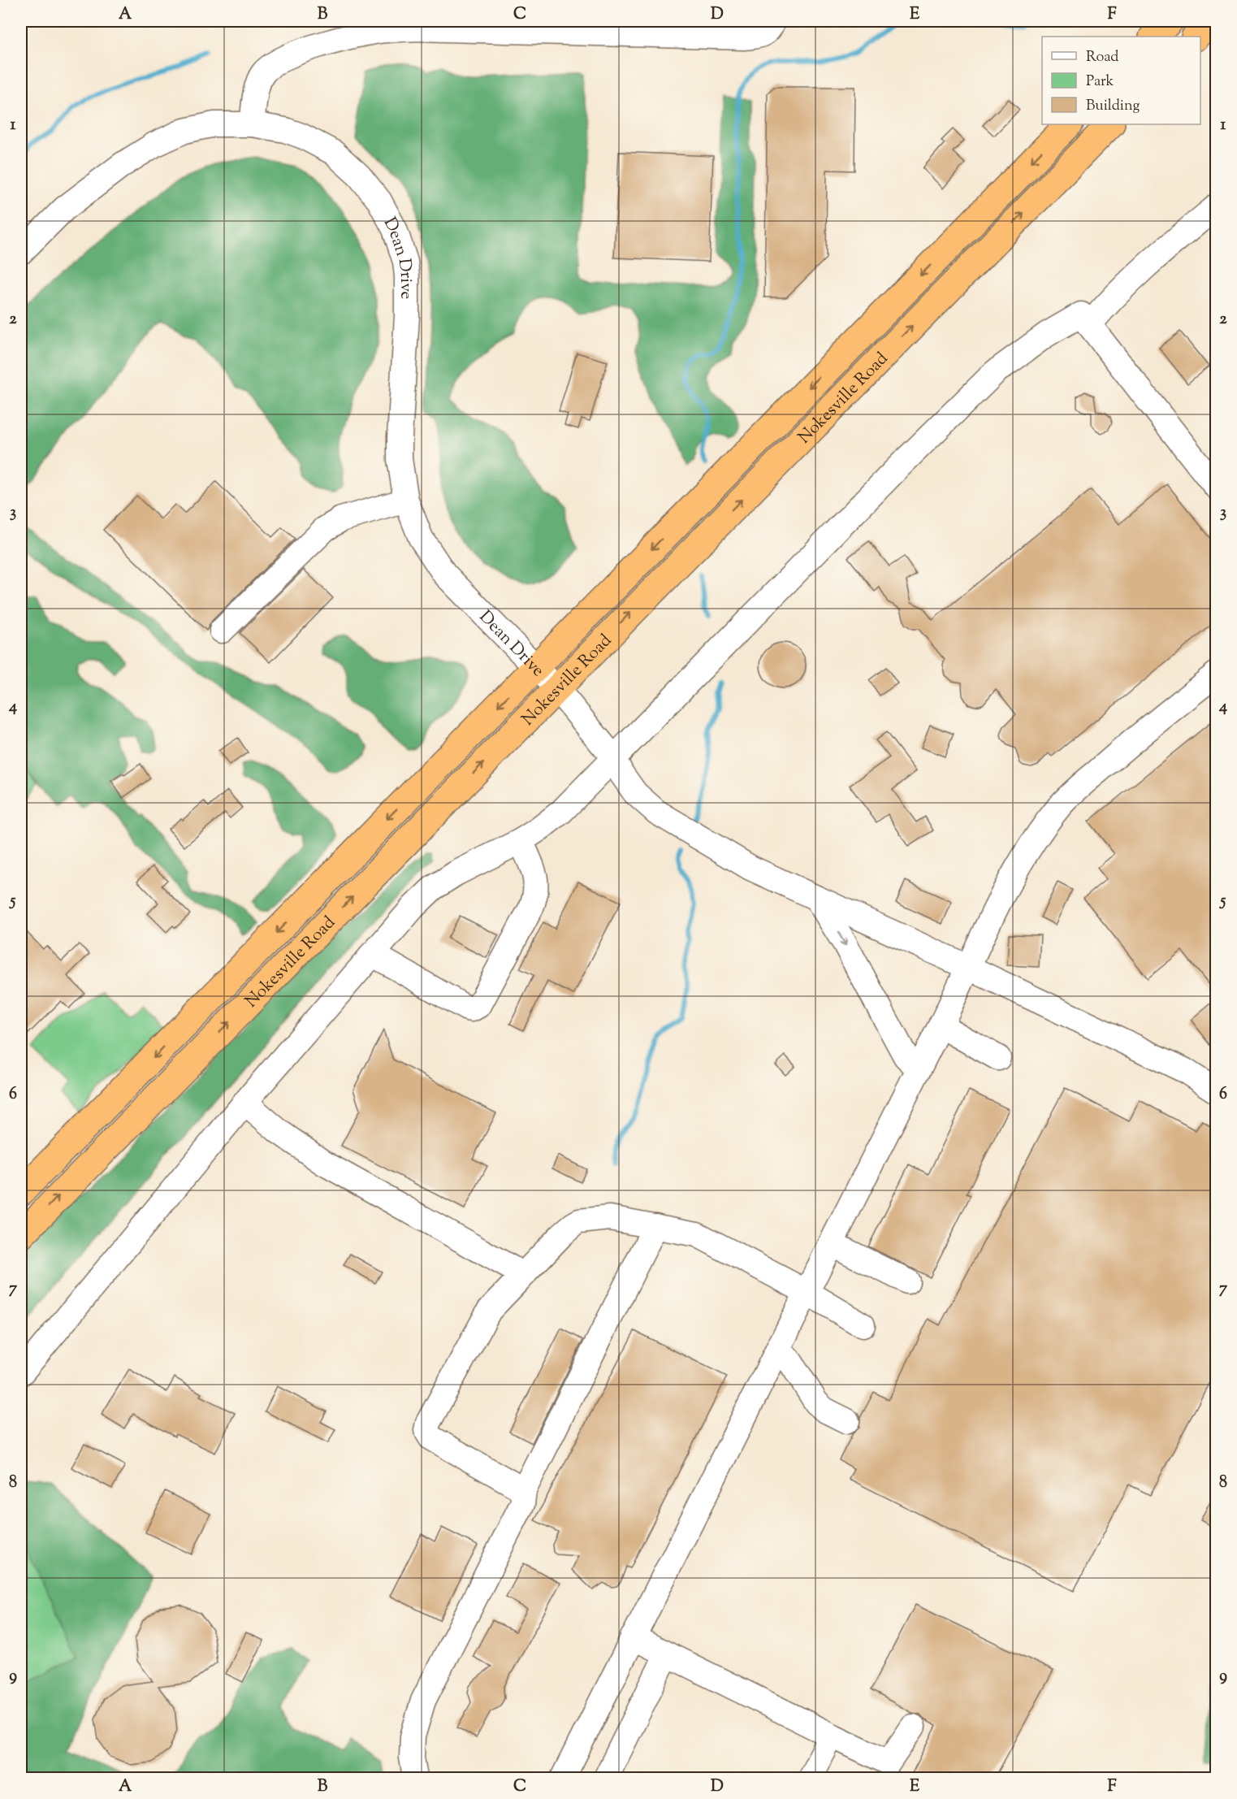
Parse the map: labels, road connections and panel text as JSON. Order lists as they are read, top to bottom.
{
  "streets": {
    "highway": ["Nokesville Road"],
    "street": ["Dean Drive"]
  },
  "crossings": [
    ["Dean Drive", "Nokesville Road"]
  ],
  "legend": ["Road", "Park", "Building"],
  "grid": {
    "columns": [
      "A",
      "B",
      "C",
      "D",
      "E",
      "F"
    ],
    "rows": [
      "1",
      "2",
      "3",
      "4",
      "5",
      "6",
      "7",
      "8",
      "9"
    ]
  }
}
